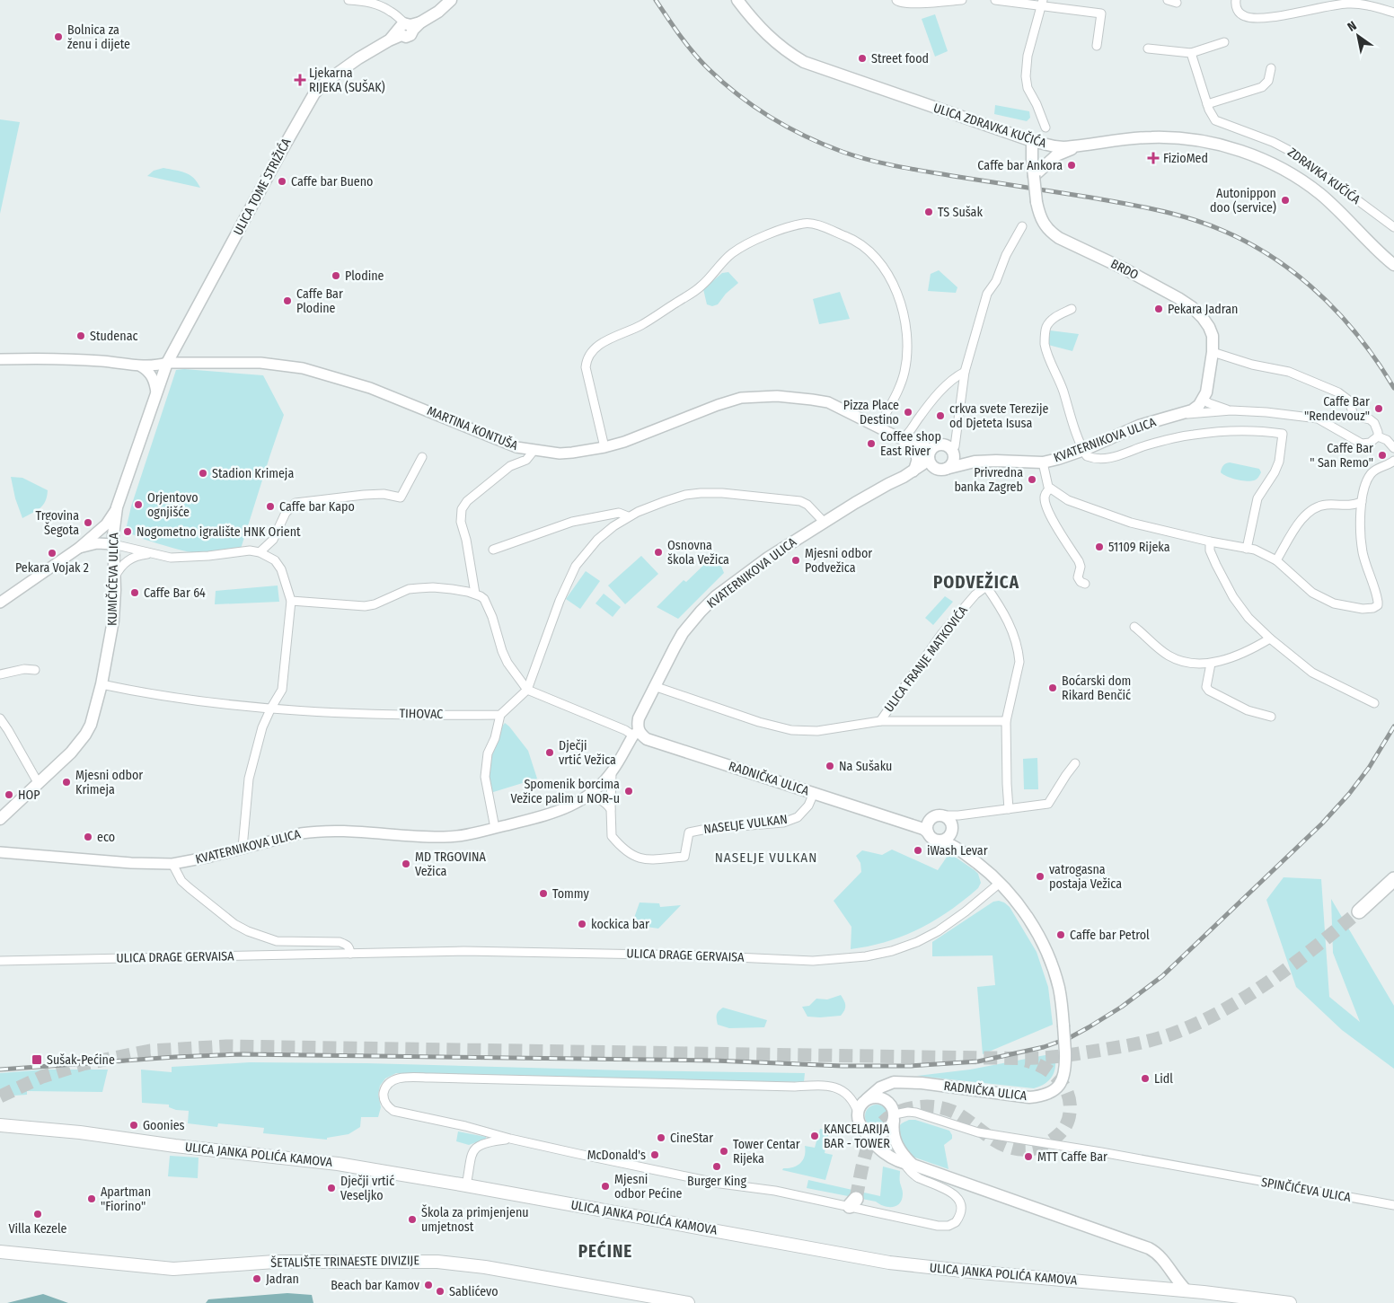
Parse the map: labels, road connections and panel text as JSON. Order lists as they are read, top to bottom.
{
  "streets": {
    "main road": [
      "ULICA ZDRAVKA KUČIĆA",
      "ULICA TOME STRIŽIĆA",
      "BRDO",
      "KVATERNIKOVA ULICA",
      "KUMIČIĆEVA ULICA",
      "RADNIČKA ULICA",
      "ULICA JANKA POLIĆA KAMOVA",
      "ŠETALIŠTE TRINAESTE DIVIZIJE"
    ],
    "street": [
      "ZDRAVKA KUČIĆA",
      "MARTINA KONTUŠA",
      "ULICA FRANJE MATKOVIĆA",
      "TIHOVAC",
      "NASELJE VULKAN",
      "ULICA DRAGE GERVAISA",
      "SPINČIĆEVA ULICA"
    ]
  },
  "crossings": [
    ["ULICA ZDRAVKA KUČIĆA", "BRDO"],
    ["ULICA TOME STRIŽIĆA", "MARTINA KONTUŠA"],
    ["ULICA TOME STRIŽIĆA", "KUMIČIĆEVA ULICA"],
    ["BRDO", "KVATERNIKOVA ULICA"],
    ["MARTINA KONTUŠA", "KVATERNIKOVA ULICA"],
    ["MARTINA KONTUŠA", "KUMIČIĆEVA ULICA"],
    ["KVATERNIKOVA ULICA", "ULICA FRANJE MATKOVIĆA"],
    ["KVATERNIKOVA ULICA", "RADNIČKA ULICA"],
    ["KVATERNIKOVA ULICA", "NASELJE VULKAN"],
    ["KUMIČIĆEVA ULICA", "TIHOVAC"],
    ["RADNIČKA ULICA", "NASELJE VULKAN"],
    ["RADNIČKA ULICA", "ULICA DRAGE GERVAISA"],
    ["RADNIČKA ULICA", "SPINČIĆEVA ULICA"]
  ],
  "districts": ["PODVEŽICA", "NASELJE VULKAN", "PEĆINE"],
  "places": {
    "other": [
      "Bolnica za ženu i dijete",
      "Street food",
      "Caffe bar Ankora",
      "Caffe bar Bueno",
      "Autonippon doo (service)",
      "TS Sušak",
      "Plodine",
      "Caffe Bar Plodine",
      "Pekara Jadran",
      "Studenac",
      "Caffe Bar \"Rendevouz\"",
      "Pizza Place Destino",
      "crkva svete Terezije od Djeteta Isusa",
      "Coffee shop East River",
      "Caffe Bar \" San Remo\"",
      "Stadion Krimeja",
      "Privredna banka Zagreb",
      "Orjentovo ognjišće",
      "Caffe bar Kapo",
      "Trgovina Šegota",
      "Nogometno igralište HNK Orient",
      "51109 Rijeka",
      "Osnovna škola Vežica",
      "Pekara Vojak 2",
      "Mjesni odbor Podvežica",
      "Caffe Bar 64",
      "Boćarski dom Rikard Benčić",
      "Dječji vrtić Vežica",
      "Na Sušaku",
      "Mjesni odbor Krimeja",
      "Spomenik borcima Vežice palim u NOR-u",
      "HOP",
      "eco",
      "iWash Levar",
      "MD TRGOVINA Vežica",
      "vatrogasna postaja Vežica",
      "Tommy",
      "kockica bar",
      "Caffe bar Petrol",
      "Lidl",
      "Goonies",
      "KANCELARIJA BAR - TOWER",
      "CineStar",
      "Tower Centar Rijeka",
      "McDonald's",
      "MTT Caffe Bar",
      "Burger King",
      "Mjesni odbor Pećine",
      "Dječji vrtić Veseljko",
      "Apartman \"Fiorino\"",
      "Villa Kezele",
      "Škola za primjenjenu umjetnost",
      "Jadran",
      "Beach bar Kamov",
      "Sablićevo"
    ],
    "health": ["Ljekarna RIJEKA (SUŠAK)", "FizioMed"],
    "transit": ["Sušak-Pećine"]
  },
  "north": "top left"
}
